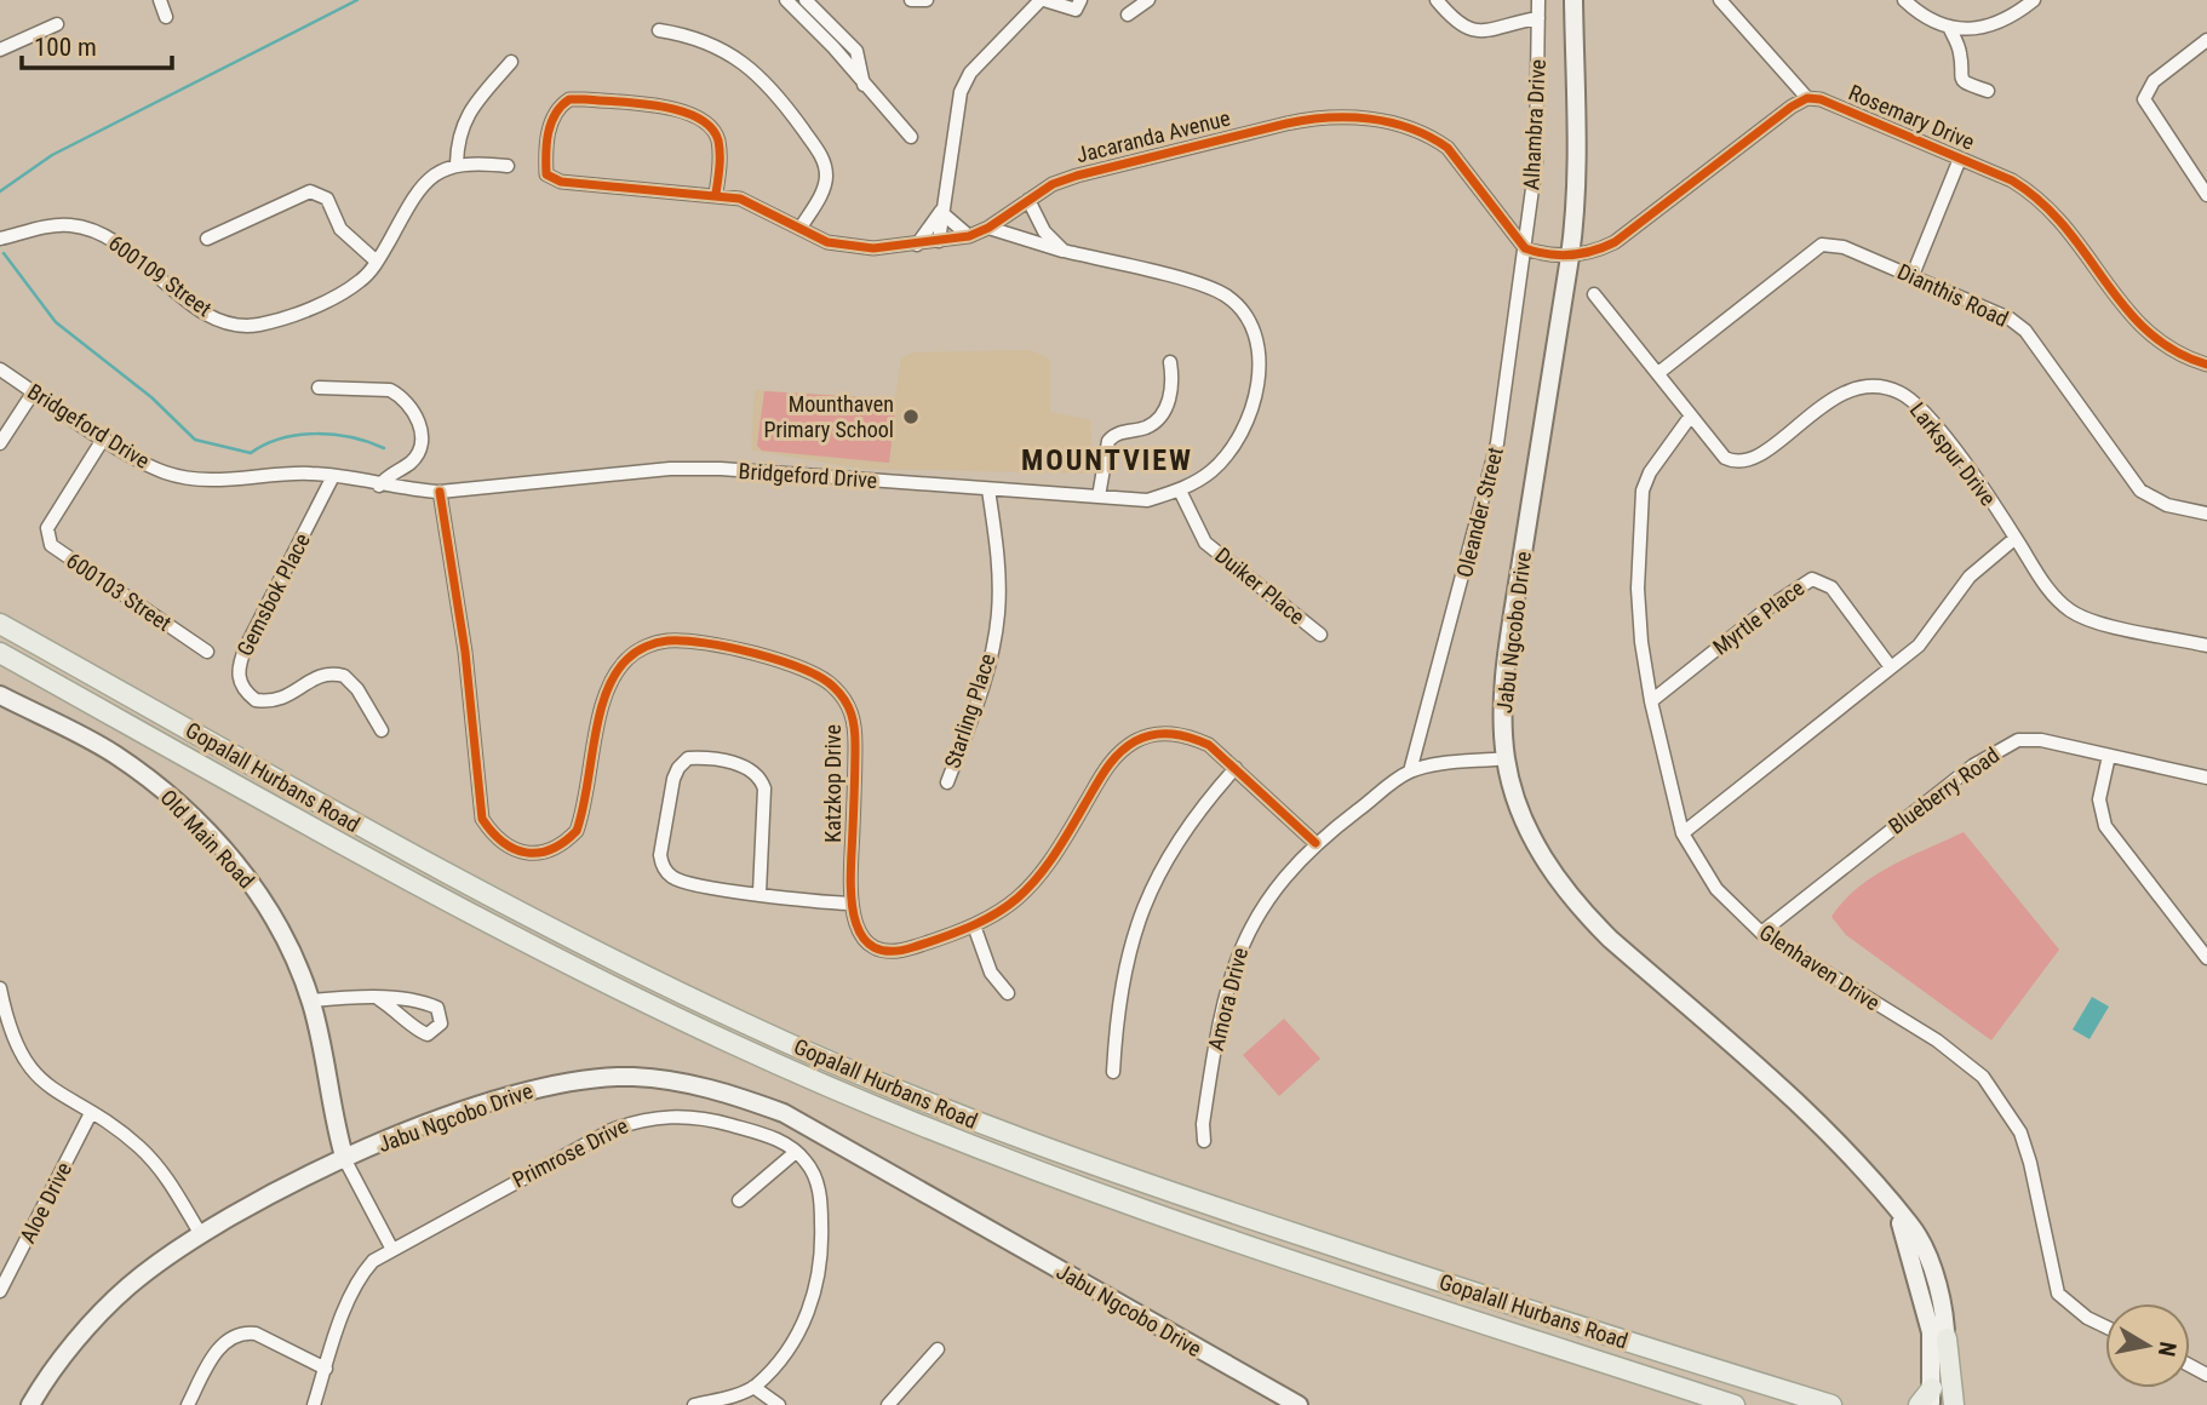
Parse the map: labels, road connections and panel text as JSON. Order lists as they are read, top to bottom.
{
  "streets": {
    "main road": ["Jabu Ngcobo Drive", "Gopalall Hurbans Road", "Old Main Road"],
    "street": [
      "Rosemary Drive",
      "Alhambra Drive",
      "Jacaranda Avenue",
      "600109 Street",
      "Dianthis Road",
      "Bridgeford Drive",
      "Larkspur Drive",
      "Oleander Street",
      "Duiker Place",
      "600103 Street",
      "Gemsbok Place",
      "Myrtle Place",
      "Starling Place",
      "Katzkop Drive",
      "Blueberry Road",
      "Glenhaven Drive",
      "Amora Drive",
      "Primrose Drive",
      "Aloe Drive"
    ]
  },
  "crossings": [
    ["Alhambra Drive", "Jacaranda Avenue"],
    ["Alhambra Drive", "Oleander Street"],
    ["Jacaranda Avenue", "Bridgeford Drive"],
    ["Jacaranda Avenue", "Oleander Street"],
    ["Dianthis Road", "Larkspur Drive"],
    ["Bridgeford Drive", "Duiker Place"],
    ["Bridgeford Drive", "600103 Street"],
    ["Bridgeford Drive", "Gemsbok Place"],
    ["Bridgeford Drive", "Starling Place"],
    ["Bridgeford Drive", "Katzkop Drive"],
    ["Larkspur Drive", "Glenhaven Drive"],
    ["Oleander Street", "Amora Drive"],
    ["Myrtle Place", "Glenhaven Drive"],
    ["Jabu Ngcobo Drive", "Old Main Road"],
    ["Jabu Ngcobo Drive", "Amora Drive"],
    ["Katzkop Drive", "Amora Drive"],
    ["Blueberry Road", "Glenhaven Drive"]
  ],
  "districts": ["MOUNTVIEW"],
  "places": ["Mounthaven Primary School"],
  "scale_bar": "100 m",
  "north": "right"
}
